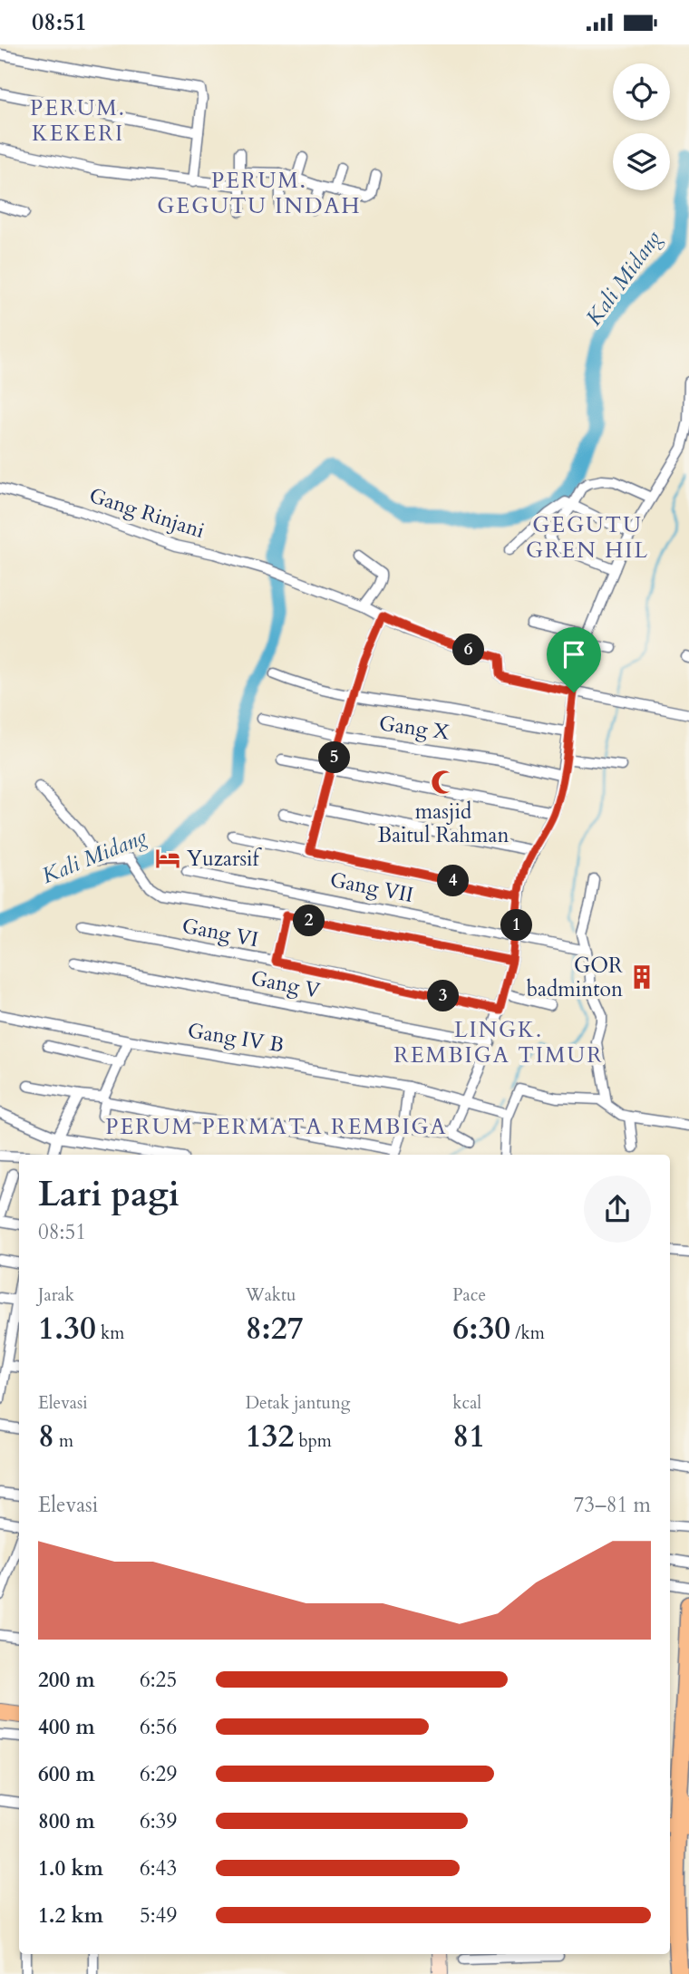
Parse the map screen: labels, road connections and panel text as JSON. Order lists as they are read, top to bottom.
{
  "streets": {
    "street": [
      "Gang Rinjani",
      "Gang X",
      "Gang VII",
      "Gang VI",
      "Gang V",
      "Gang IV B"
    ]
  },
  "districts": [
    "PERUM. KEKERI",
    "PERUM. GEGUTU INDAH",
    "GEGUTU GREN HIL",
    "LINGK. REMBIGA TIMUR",
    "PERUM PERMATA REMBIGA"
  ],
  "water": ["Kali Midang"],
  "places": {
    "mosque": ["masjid Baitul Rahman"],
    "hotel": ["Yuzarsif"],
    "building": ["GOR badminton"]
  },
  "page": {
    "status": "08:51",
    "pins": [
      "6",
      "5",
      "4",
      "2",
      "1",
      "3"
    ],
    "heading": ["Lari pagi", "08:51"],
    "stats": [
      ["Jarak", "1.30 km"],
      ["Waktu", "8:27"],
      ["Pace", "6:30 /km"],
      ["Elevasi", "8 m"],
      ["Detak jantung", "132 bpm"],
      ["kcal", "81"]
    ],
    "chart": ["Elevasi", "73–81 m"],
    "list": [
      {
        "name": "200 m",
        "note": "6:25"
      },
      {
        "name": "400 m",
        "note": "6:56"
      },
      {
        "name": "600 m",
        "note": "6:29"
      },
      {
        "name": "800 m",
        "note": "6:39"
      },
      {
        "name": "1.0 km",
        "note": "6:43"
      },
      {
        "name": "1.2 km",
        "note": "5:49"
      }
    ]
  }
}
